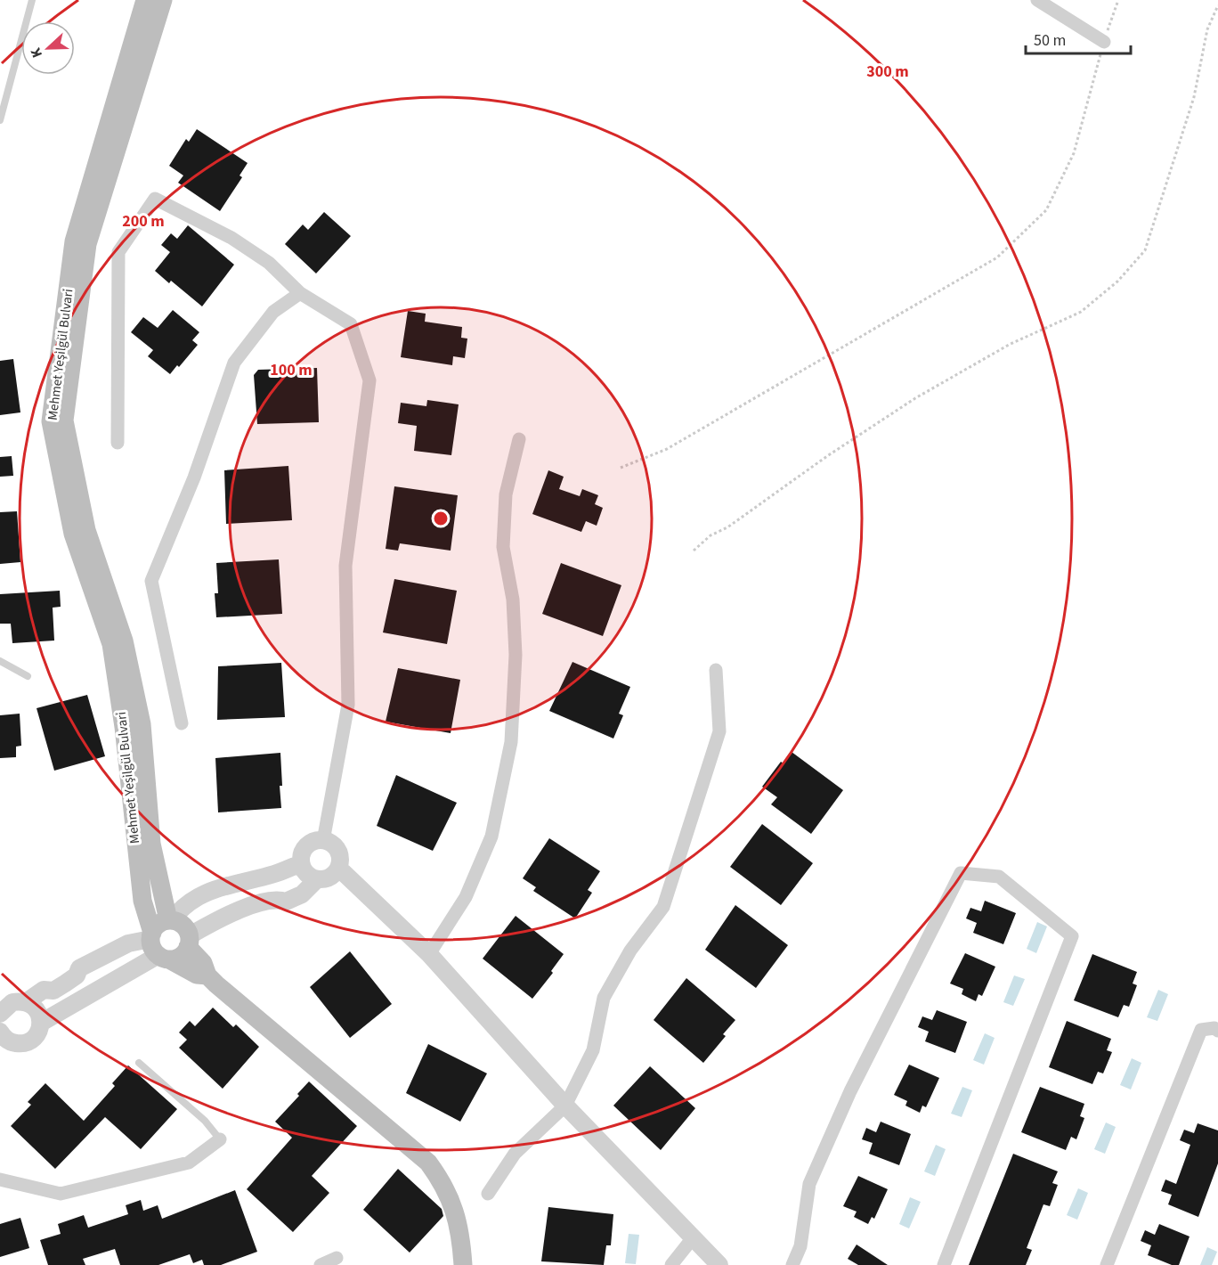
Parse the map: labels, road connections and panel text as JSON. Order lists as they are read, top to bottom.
{
  "streets": {
    "main road": ["Mehmet Yeşilgül Bulvari"]
  },
  "scale_bar": "50 m",
  "north": "left",
  "rings": ["300 m", "200 m", "100 m"]
}
